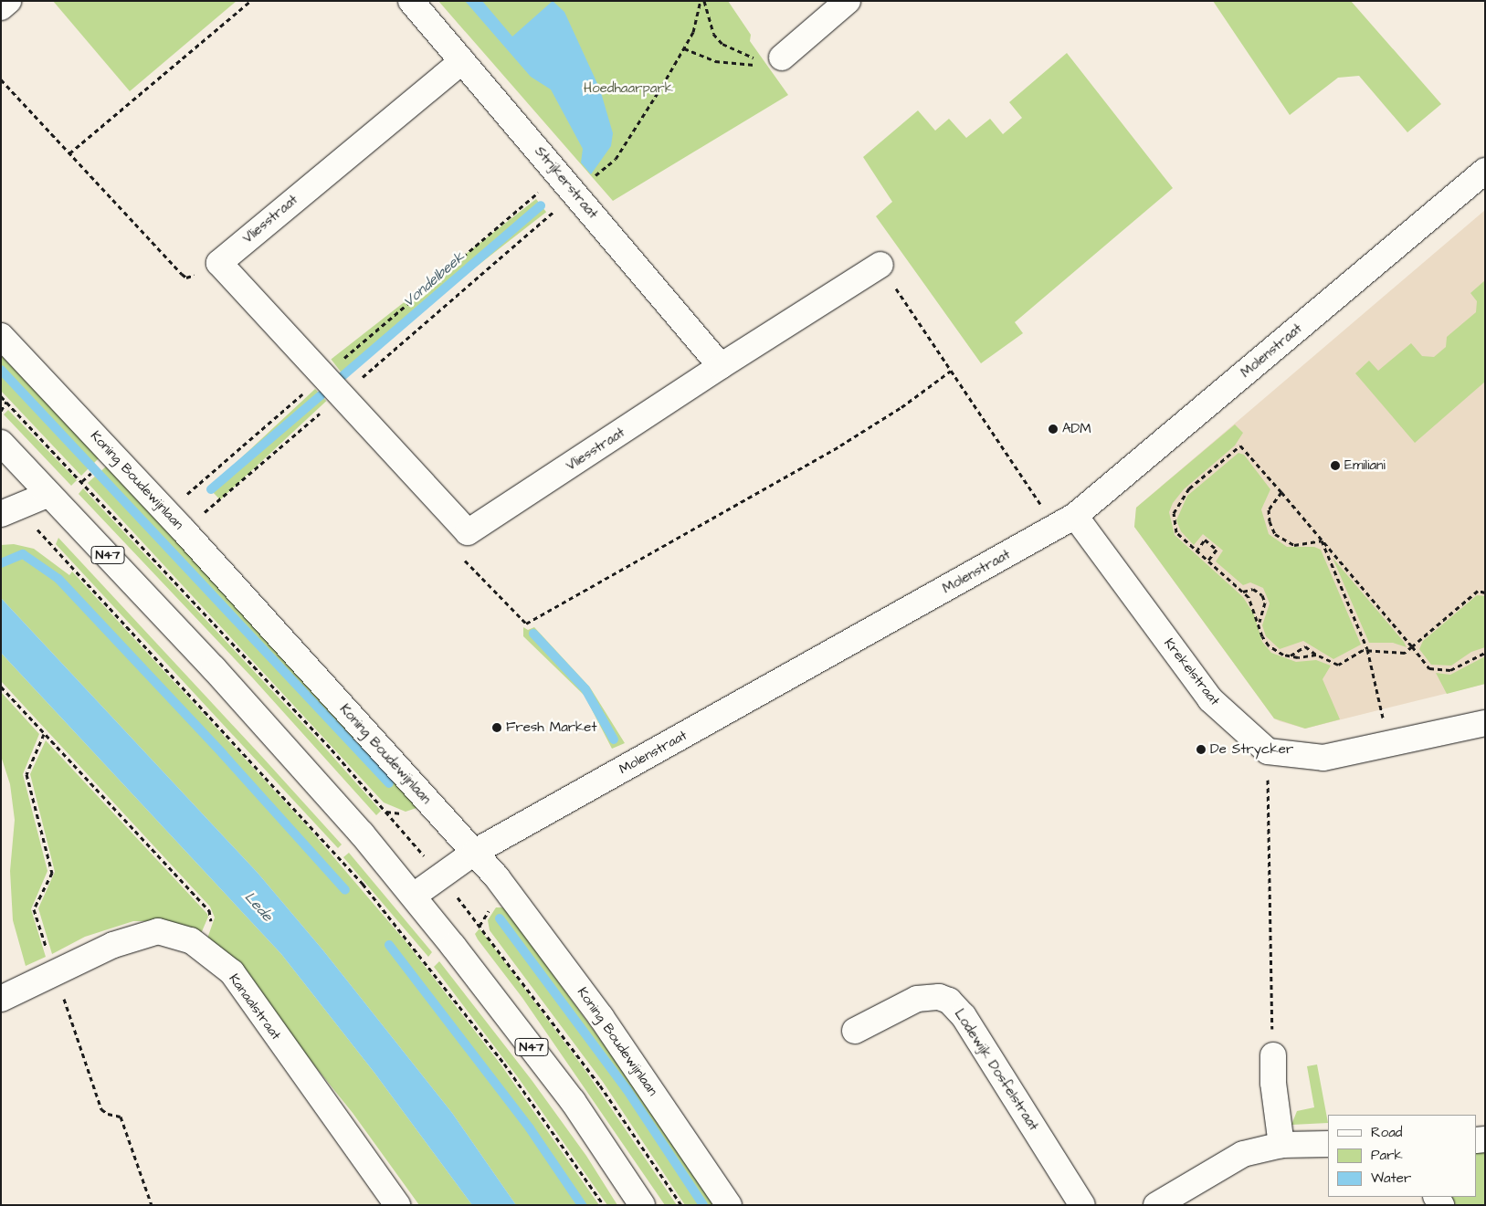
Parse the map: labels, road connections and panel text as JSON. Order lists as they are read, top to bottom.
{
  "streets": {
    "street": [
      "Strijkerstraat",
      "Vliesstraat",
      "Molenstraat",
      "Koning Boudewijnlaan",
      "N47",
      "Krekelstraat",
      "Kanaalstraat",
      "Lodewijk Dosfelstraat"
    ]
  },
  "crossings": [
    ["Strijkerstraat", "Vliesstraat"],
    ["Molenstraat", "Koning Boudewijnlaan"],
    ["Molenstraat", "N47"],
    ["Molenstraat", "Krekelstraat"]
  ],
  "water": ["Vondelbeek", "Lede"],
  "parks": ["Hoedhaarpark"],
  "places": [
    "ADM",
    "Emiliani",
    "Fresh Market",
    "De Strycker"
  ],
  "legend": ["Road", "Park", "Water"]
}
